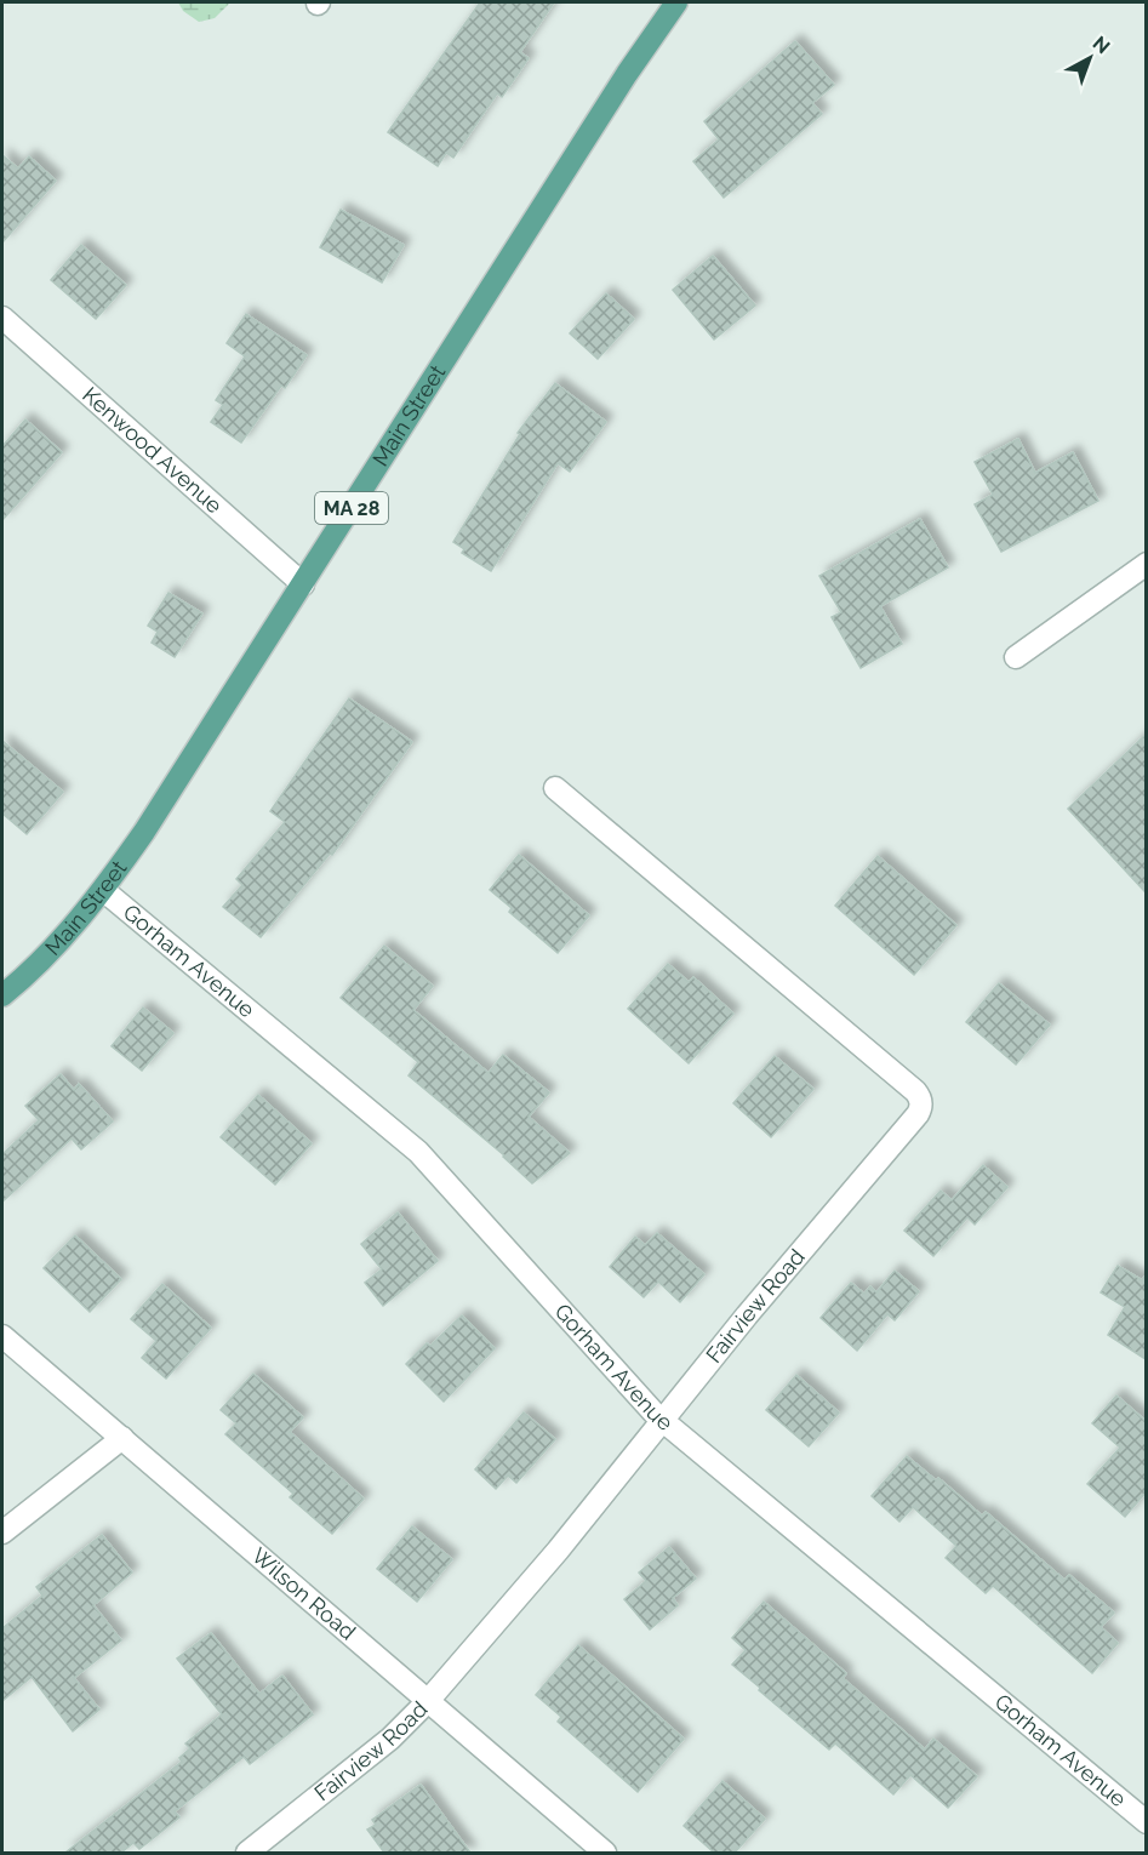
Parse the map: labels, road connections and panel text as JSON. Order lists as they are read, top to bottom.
{
  "streets": {
    "main road": ["Main Street", "MA 28"],
    "street": [
      "Kenwood Avenue",
      "Gorham Avenue",
      "Fairview Road",
      "Wilson Road"
    ]
  },
  "crossings": [
    ["Main Street", "Kenwood Avenue"],
    ["Main Street", "Gorham Avenue"],
    ["Gorham Avenue", "Fairview Road"],
    ["Fairview Road", "Wilson Road"]
  ],
  "north": "top right"
}
